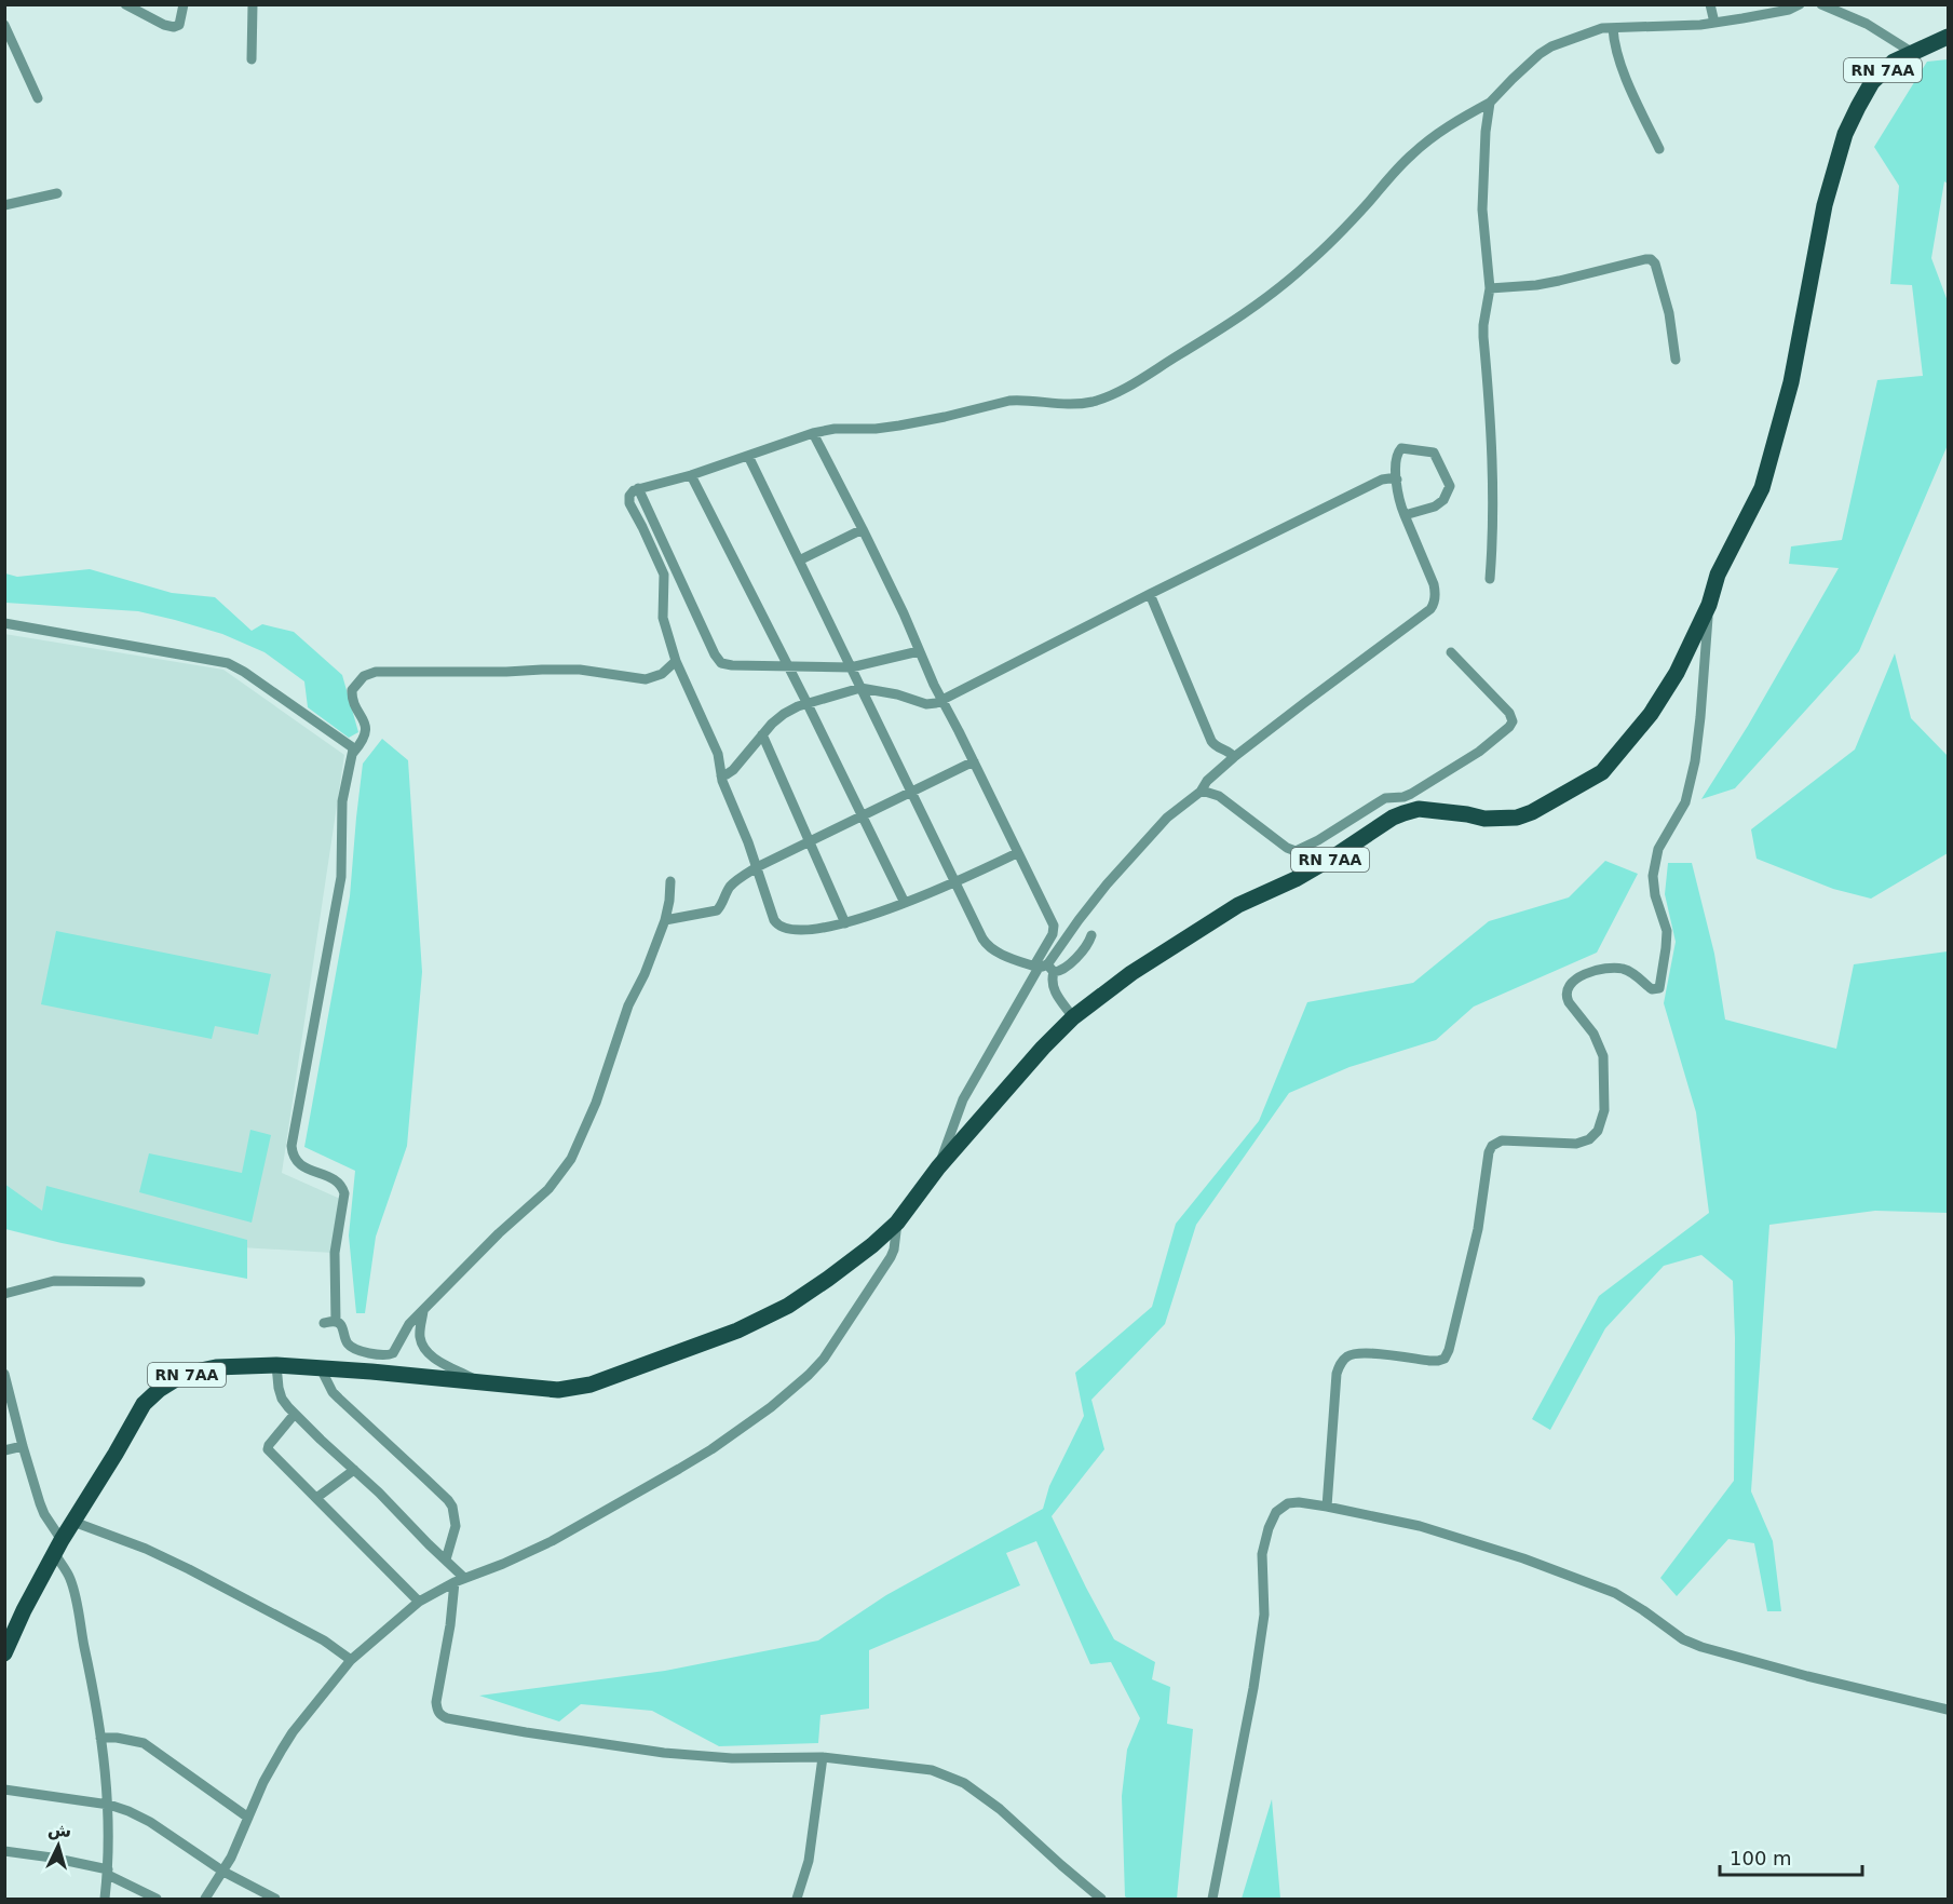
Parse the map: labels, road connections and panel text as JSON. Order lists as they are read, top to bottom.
{
  "streets": {
    "main road": ["RN 7AA"]
  },
  "scale_bar": "100 m",
  "north": "top"
}
